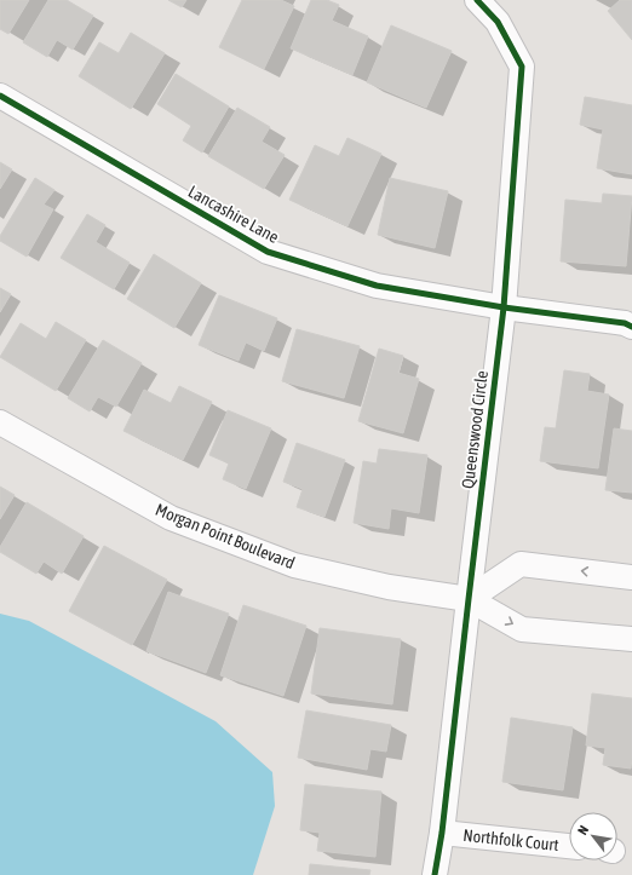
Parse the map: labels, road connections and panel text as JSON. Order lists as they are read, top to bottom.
{
  "streets": {
    "street": [
      "Lancashire Lane",
      "Queenswood Circle",
      "Morgan Point Boulevard",
      "Northfolk Court"
    ]
  },
  "crossings": [
    ["Lancashire Lane", "Queenswood Circle"],
    ["Queenswood Circle", "Morgan Point Boulevard"],
    ["Queenswood Circle", "Northfolk Court"]
  ],
  "north": "top left"
}
